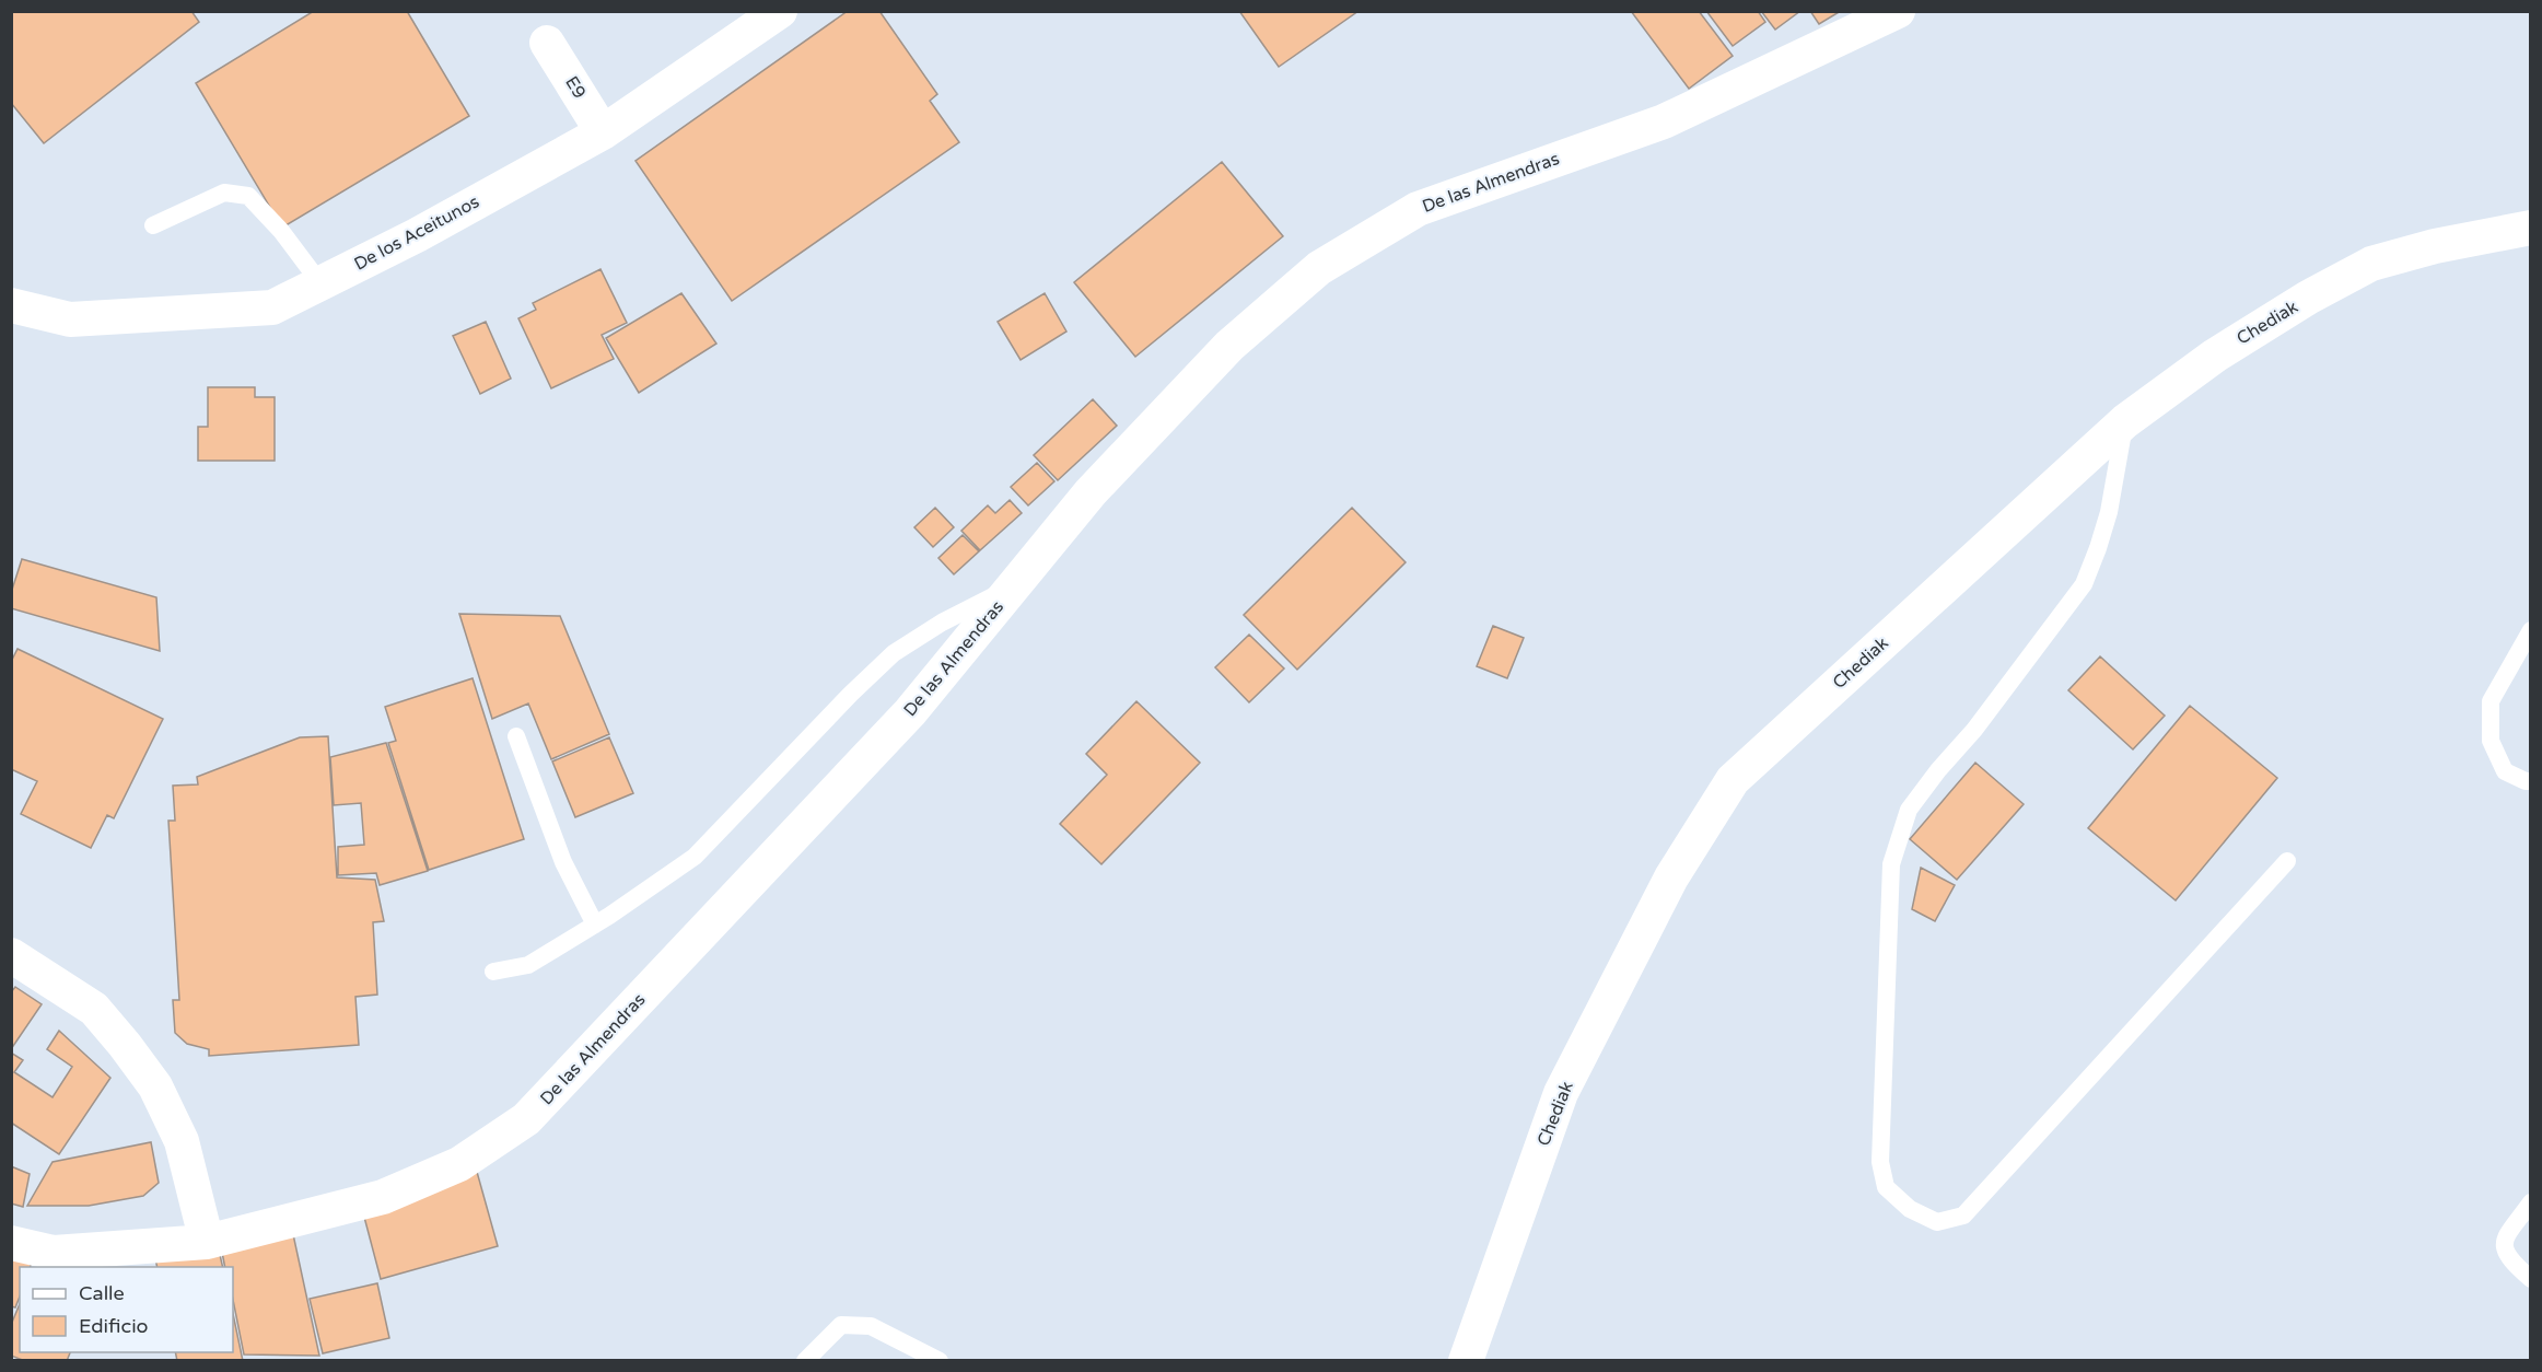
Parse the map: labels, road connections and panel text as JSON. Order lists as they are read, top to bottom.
{
  "streets": {
    "street": [
      "E9",
      "De las Almendras",
      "De los Aceitunos",
      "Chediak"
    ]
  },
  "crossings": [
    ["E9", "De los Aceitunos"]
  ],
  "legend": ["Calle", "Edificio"]
}
